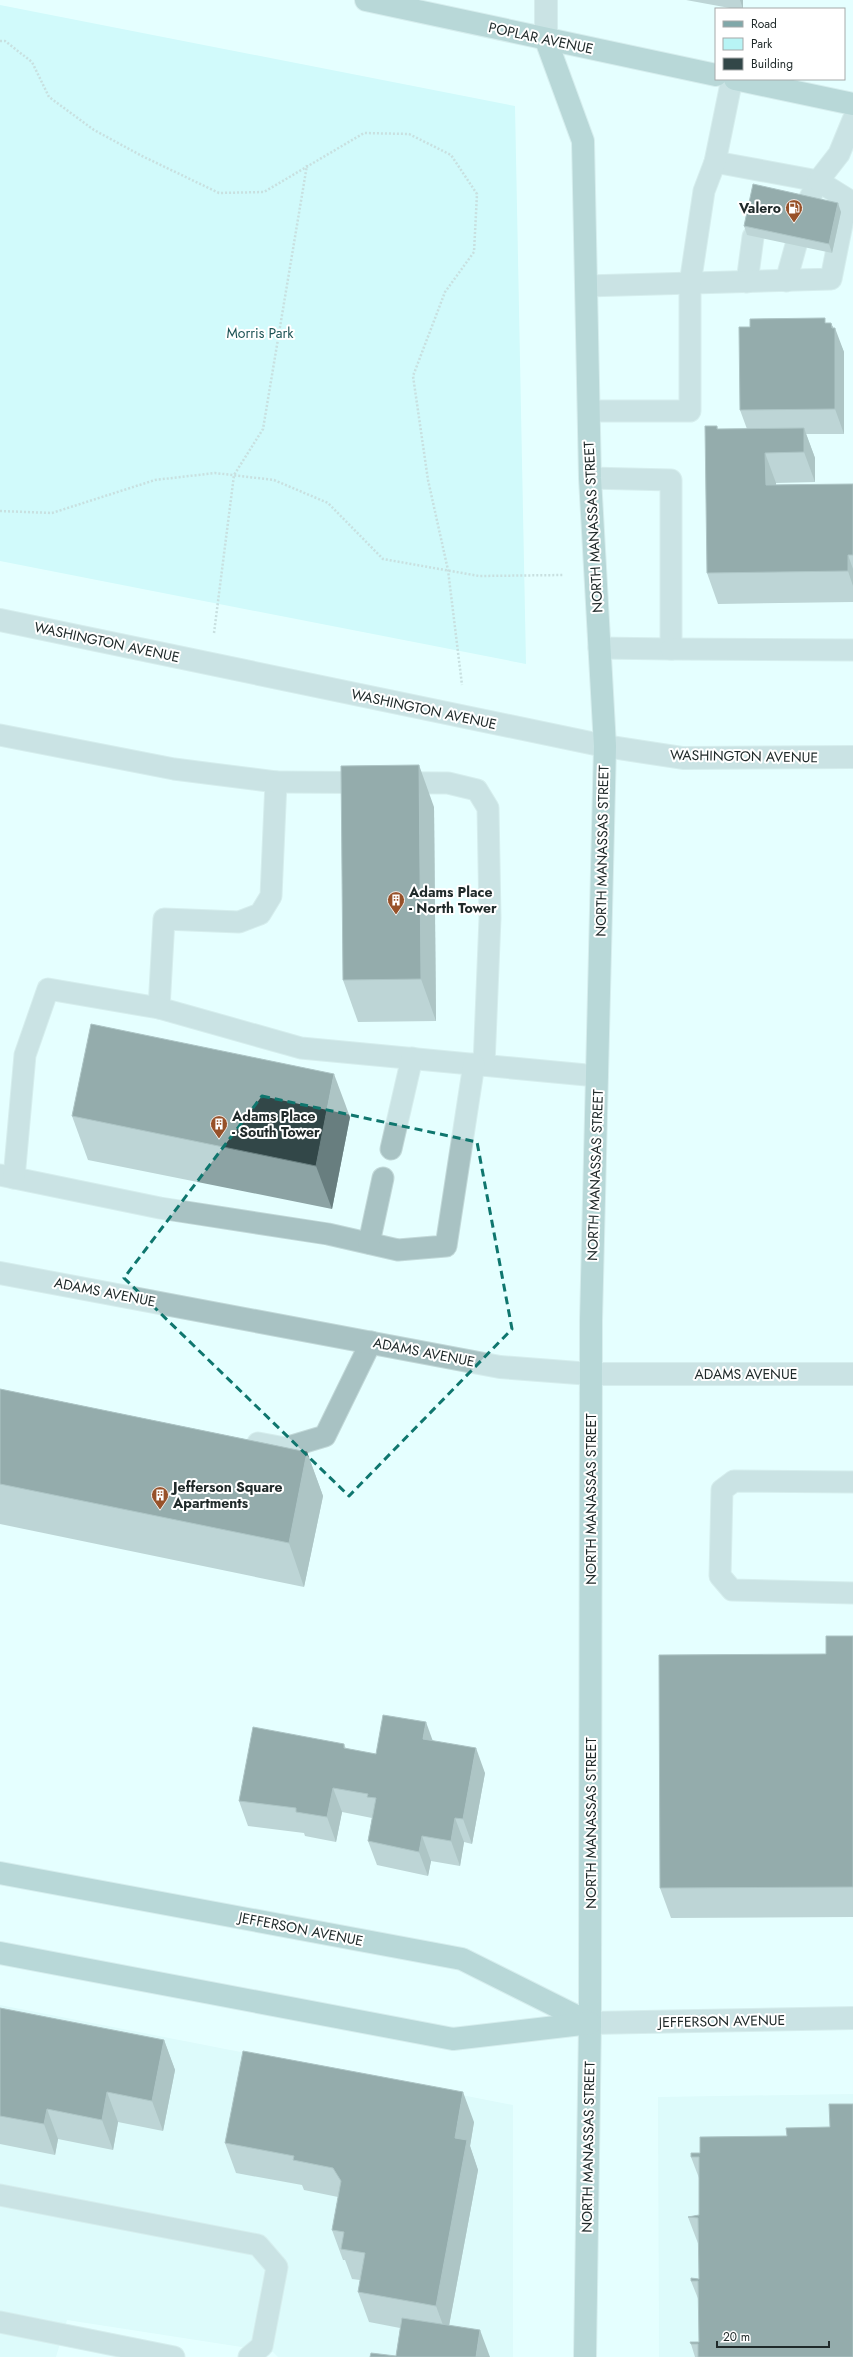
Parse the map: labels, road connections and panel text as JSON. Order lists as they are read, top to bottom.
{
  "streets": {
    "main road": ["POPLAR AVENUE", "NORTH MANASSAS STREET", "JEFFERSON AVENUE"],
    "street": ["WASHINGTON AVENUE", "ADAMS AVENUE"]
  },
  "crossings": [
    ["POPLAR AVENUE", "NORTH MANASSAS STREET"],
    ["NORTH MANASSAS STREET", "WASHINGTON AVENUE"],
    ["NORTH MANASSAS STREET", "ADAMS AVENUE"],
    ["NORTH MANASSAS STREET", "JEFFERSON AVENUE"]
  ],
  "parks": ["Morris Park"],
  "places": {
    "fuel station": ["Valero"],
    "building": ["Adams Place - North Tower", "Adams Place - South Tower", "Jefferson Square Apartments"]
  },
  "legend": ["Road", "Park", "Building"],
  "scale_bar": "20 m"
}
